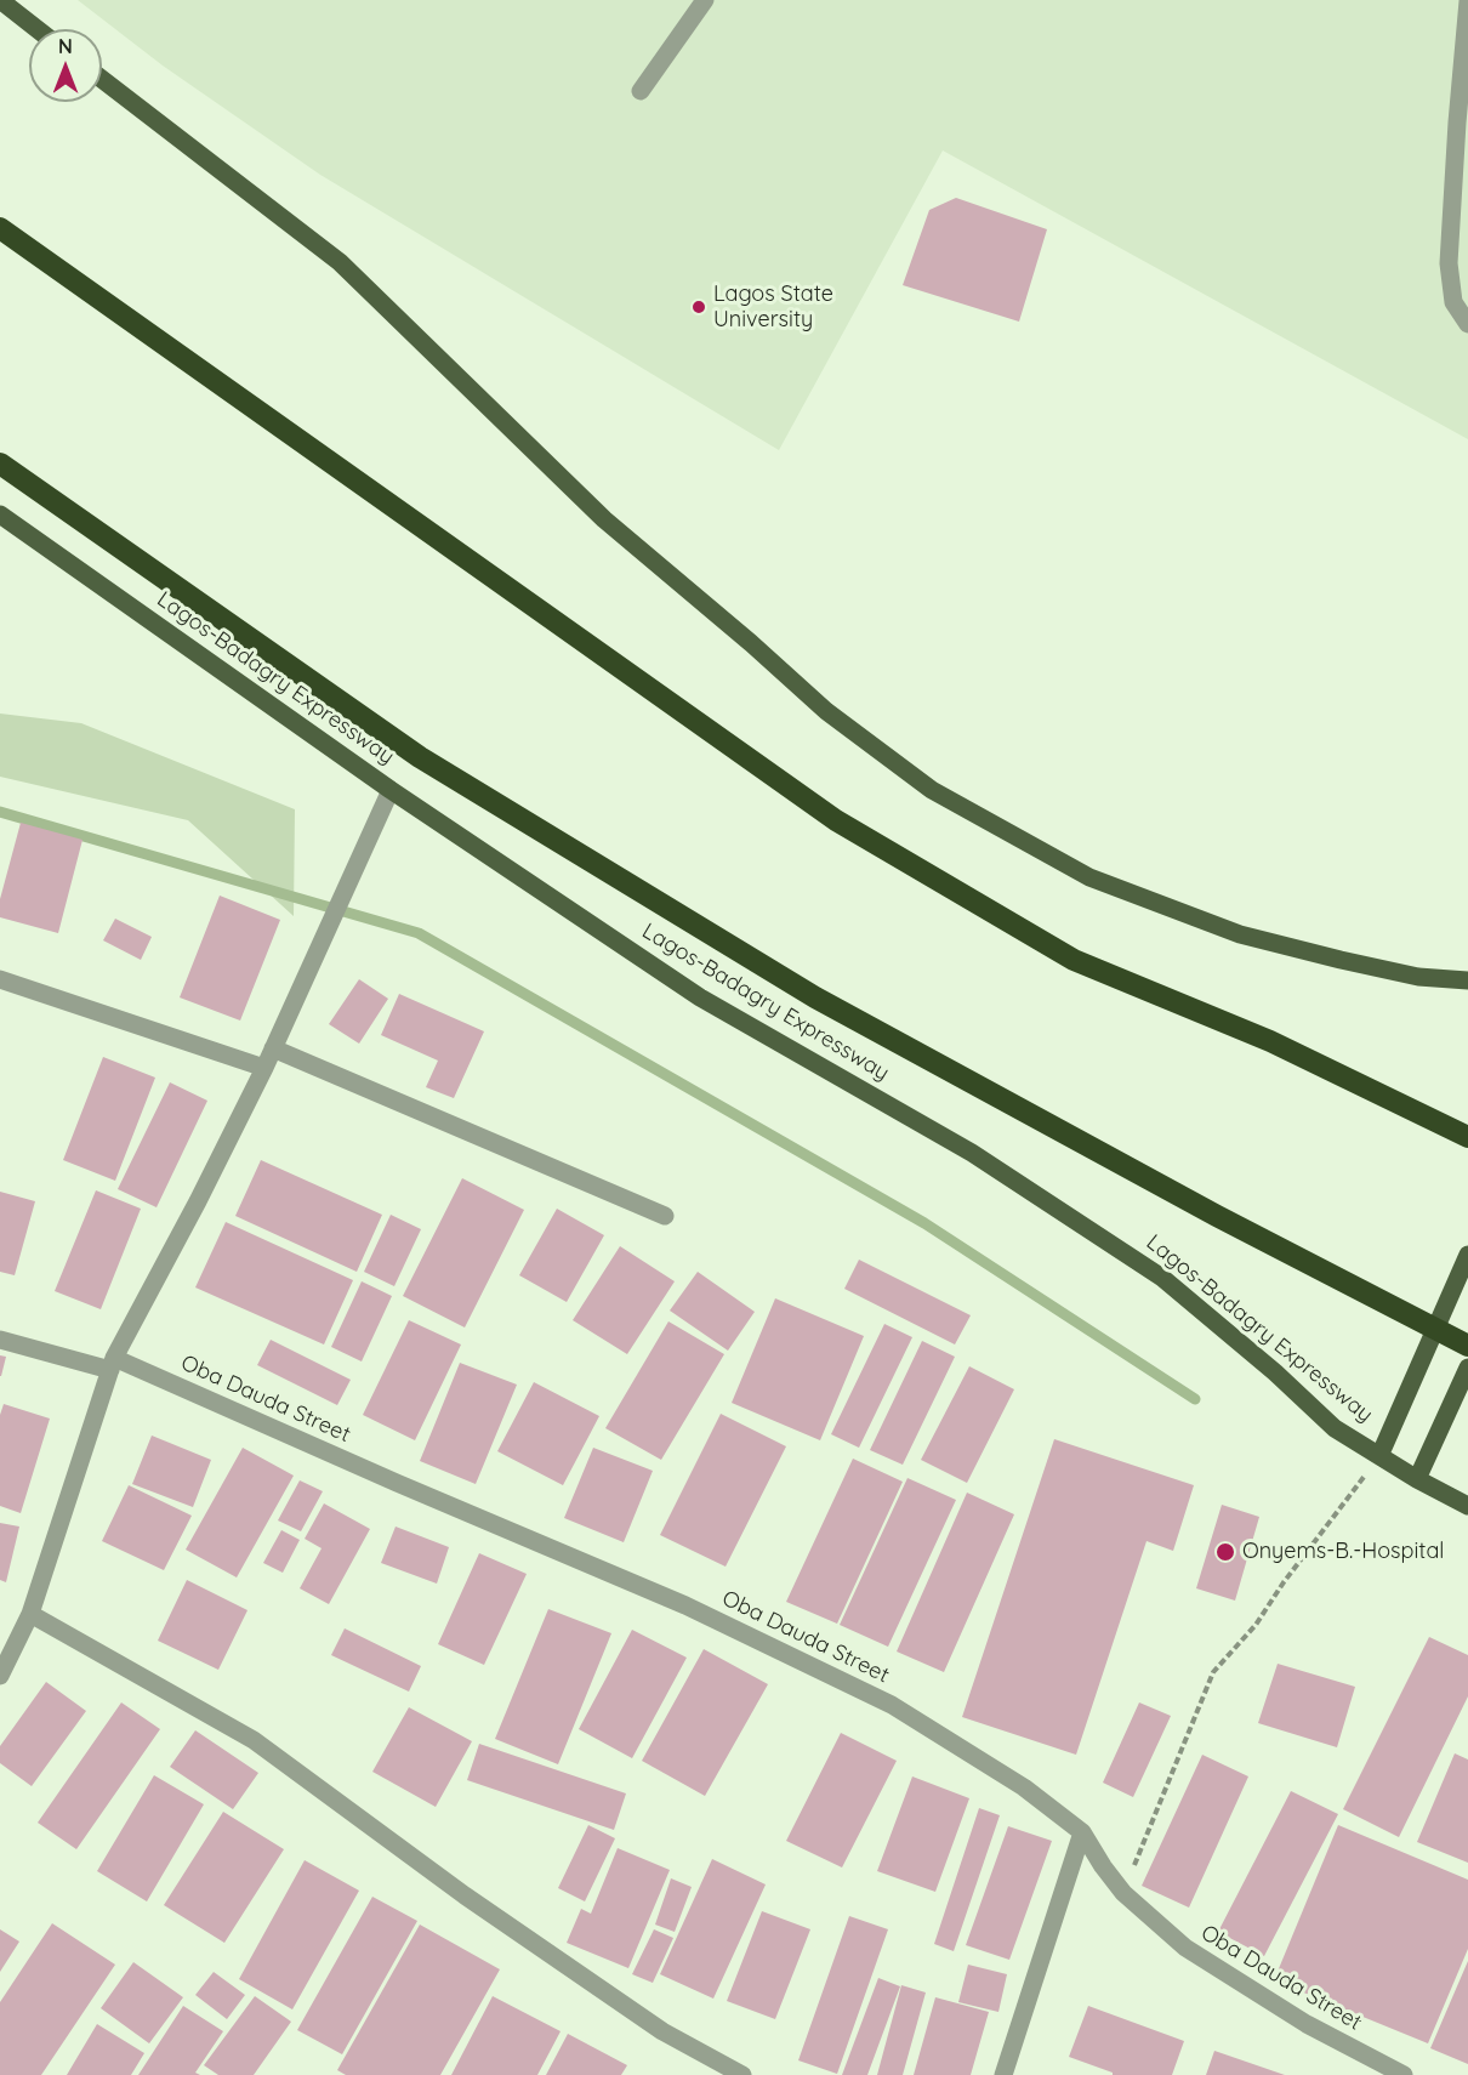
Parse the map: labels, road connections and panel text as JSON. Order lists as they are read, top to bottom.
{
  "streets": {
    "highway": ["Lagos-Badagry Expressway"],
    "street": ["Oba Dauda Street"]
  },
  "places": ["Lagos State University", "Onyems-B.-Hospital"],
  "north": "top"
}
